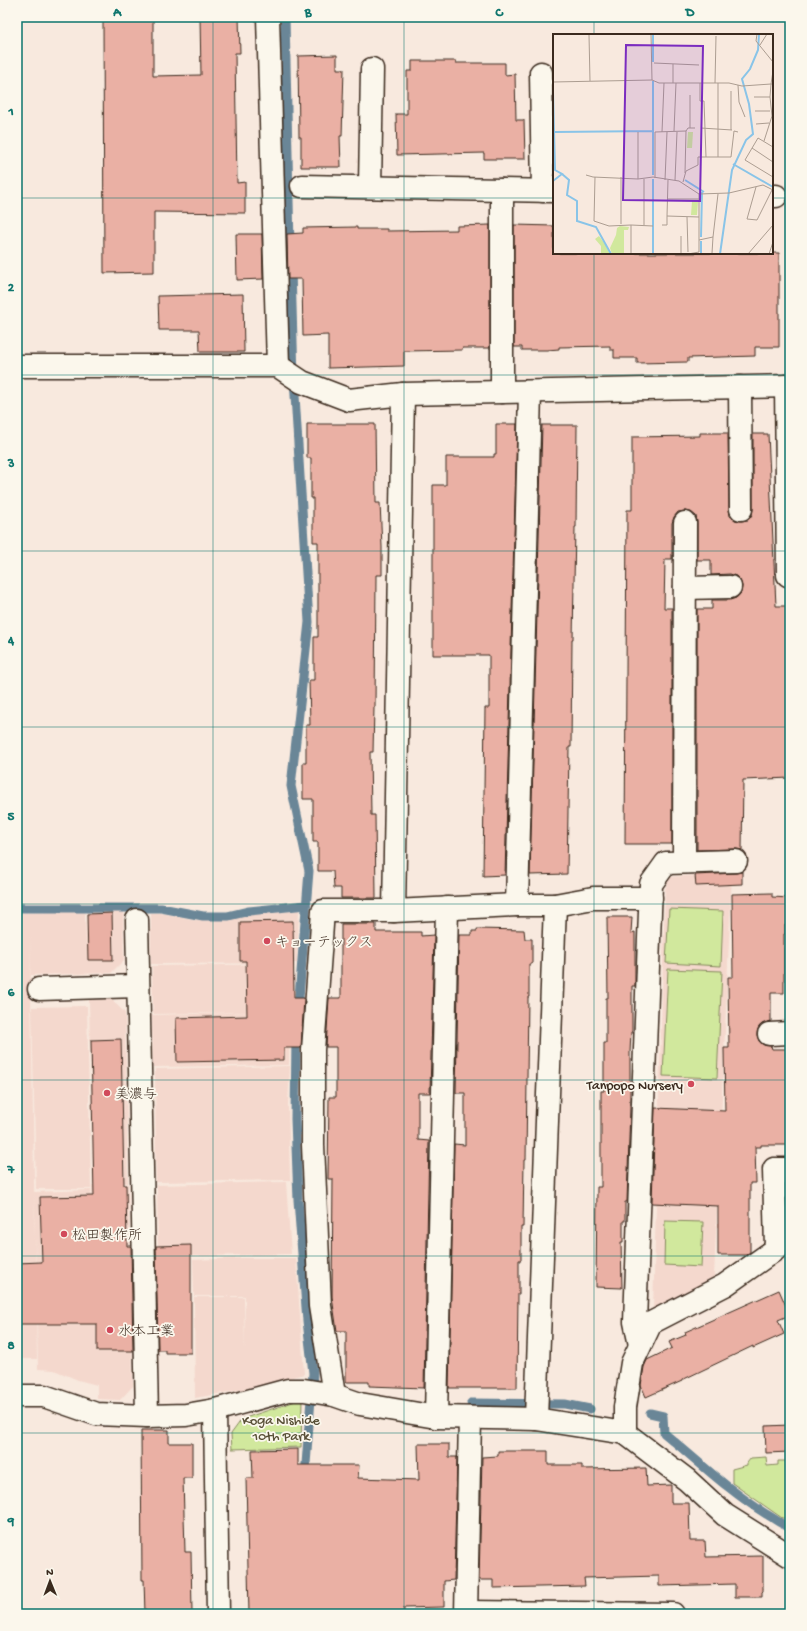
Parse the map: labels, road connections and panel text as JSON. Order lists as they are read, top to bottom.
{
  "parks": ["Koga Nishide 10th Park"],
  "places": [
    "キョーテックス",
    "Tanpopo Nursery",
    "美濃与",
    "松田製作所",
    "水本工業"
  ],
  "north": "top",
  "grid": {
    "columns": [
      "A",
      "B",
      "C",
      "D"
    ],
    "rows": [
      "1",
      "2",
      "3",
      "4",
      "5",
      "6",
      "7",
      "8",
      "9"
    ]
  }
}
